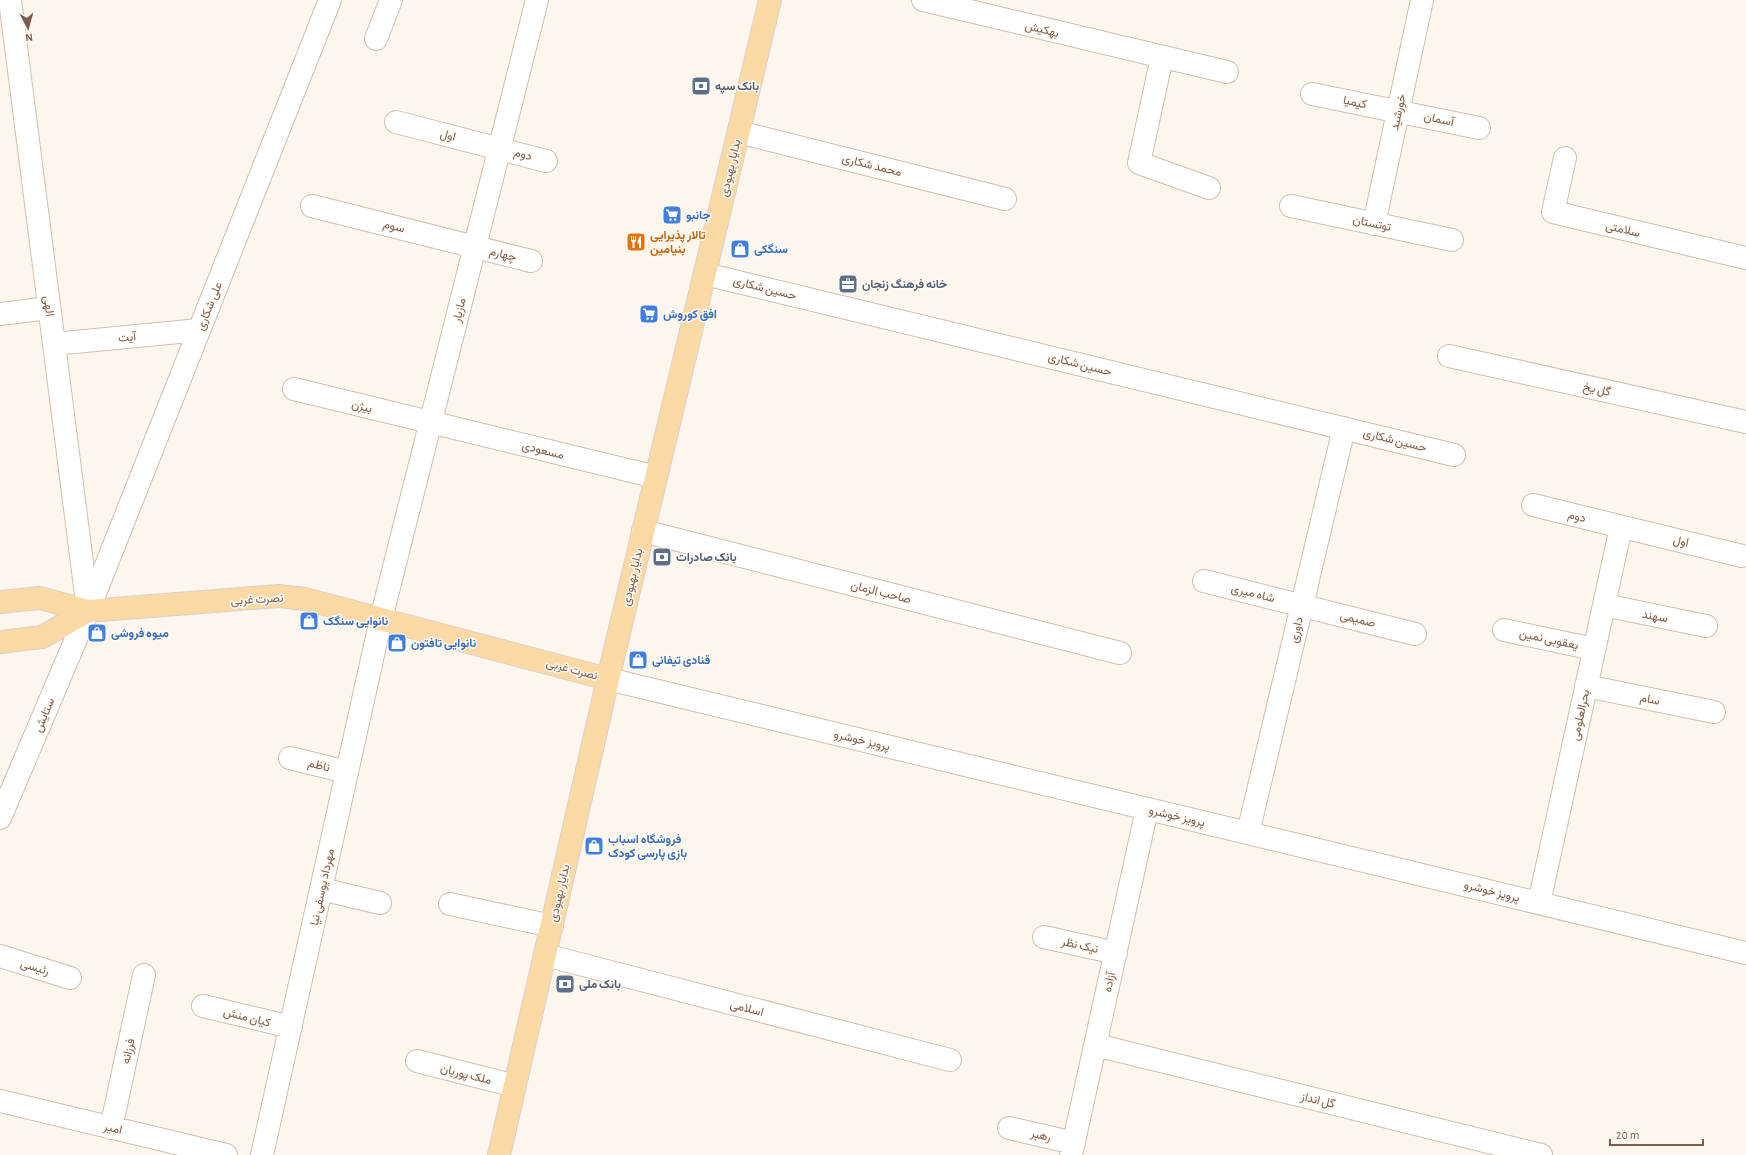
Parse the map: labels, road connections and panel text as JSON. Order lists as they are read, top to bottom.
{
  "streets": {
    "main road": ["بدایار بهبودی", "نصرت غربی"],
    "street": [
      "بهکیش",
      "کیمیا",
      "خورشید",
      "آسمان",
      "اول",
      "دوم",
      "محمد شکاری",
      "توتستان",
      "سوم",
      "سلامتی",
      "چهارم",
      "حسین شکاری",
      "الهی",
      "علی شکاری",
      "مازیار",
      "آیت",
      "گل یخ",
      "بیژن",
      "مسعودی",
      "صاحب الزمان",
      "شاه میری",
      "سهند",
      "صمیمی",
      "داوری",
      "یعقوبی نمین",
      "سام",
      "ستایش",
      "بحرالعلومی",
      "پرویز خوشرو",
      "ناظم",
      "مهرداد یوسفی نیا",
      "نیک نظر",
      "رئیسی",
      "آزاده",
      "اسلامی",
      "کیان منش",
      "فرزانه",
      "ملک پوریان",
      "گل انداز",
      "امیر",
      "رهبر"
    ]
  },
  "crossings": [
    ["کیمیا", "خورشید"],
    ["کیمیا", "آسمان"],
    ["خورشید", "آسمان"],
    ["خورشید", "توتستان"],
    ["اول", "دوم"],
    ["اول", "مازیار"],
    ["اول", "بحرالعلومی"],
    ["دوم", "مازیار"],
    ["دوم", "بحرالعلومی"],
    ["محمد شکاری", "بدایار بهبودی"],
    ["بدایار بهبودی", "حسین شکاری"],
    ["بدایار بهبودی", "مسعودی"],
    ["بدایار بهبودی", "صاحب الزمان"],
    ["بدایار بهبودی", "نصرت غربی"],
    ["بدایار بهبودی", "پرویز خوشرو"],
    ["بدایار بهبودی", "اسلامی"],
    ["بدایار بهبودی", "ملک پوریان"],
    ["سوم", "چهارم"],
    ["سوم", "مازیار"],
    ["چهارم", "مازیار"],
    ["حسین شکاری", "داوری"],
    ["الهی", "علی شکاری"],
    ["الهی", "آیت"],
    ["الهی", "نصرت غربی"],
    ["الهی", "ستایش"],
    ["علی شکاری", "آیت"],
    ["علی شکاری", "نصرت غربی"],
    ["علی شکاری", "ستایش"],
    ["مازیار", "بیژن"],
    ["مازیار", "مسعودی"],
    ["مازیار", "نصرت غربی"],
    ["مازیار", "مهرداد یوسفی نیا"],
    ["بیژن", "مسعودی"],
    ["شاه میری", "صمیمی"],
    ["شاه میری", "داوری"],
    ["نصرت غربی", "ستایش"],
    ["نصرت غربی", "پرویز خوشرو"],
    ["نصرت غربی", "مهرداد یوسفی نیا"],
    ["سهند", "بحرالعلومی"],
    ["صمیمی", "داوری"],
    ["داوری", "پرویز خوشرو"],
    ["یعقوبی نمین", "بحرالعلومی"],
    ["سام", "بحرالعلومی"],
    ["بحرالعلومی", "پرویز خوشرو"],
    ["پرویز خوشرو", "آزاده"],
    ["ناظم", "مهرداد یوسفی نیا"],
    ["مهرداد یوسفی نیا", "کیان منش"],
    ["نیک نظر", "آزاده"],
    ["آزاده", "گل انداز"],
    ["آزاده", "رهبر"],
    ["فرزانه", "امیر"]
  ],
  "places": {
    "bank": ["بانک سپه", "بانک صادرات", "بانک ملی"],
    "supermarket": ["جانبو", "افق کوروش"],
    "restaurant": ["تالار پذیرایی بنیامین"],
    "shop": [
      "سنگکی",
      "نانوایی سنگک",
      "میوه فروشی",
      "نانوایی تافتون",
      "قنادی تیفانی",
      "فروشگاه اسباب بازی پارسی کودک"
    ],
    "office": ["خانه فرهنگ زنجان"]
  },
  "scale_bar": "20 m",
  "north": "bottom"
}
